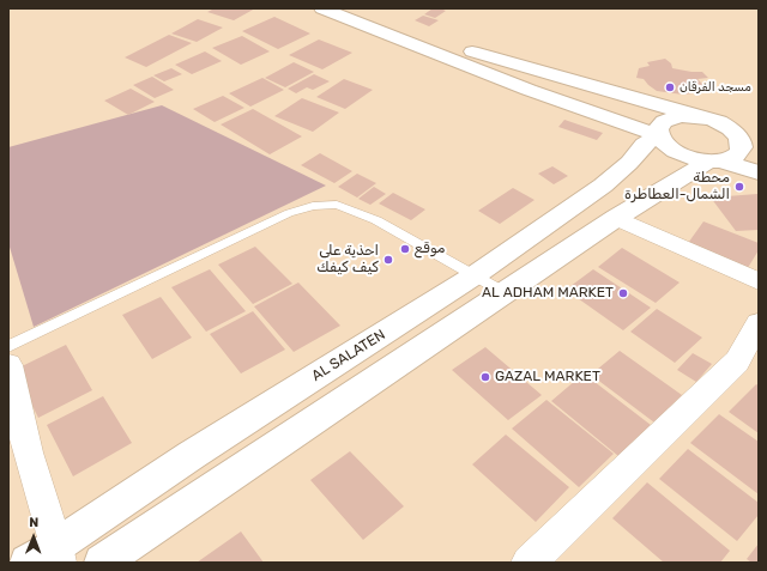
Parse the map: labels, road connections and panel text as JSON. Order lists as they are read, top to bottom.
{
  "streets": {
    "main road": ["AL SALATEN"]
  },
  "places": [
    "مسجد الفرقان",
    "محطة الشمال-العطاطرة",
    "موقع",
    "احذية على كيف كيفك",
    "AL ADHAM MARKET",
    "GAZAL MARKET"
  ],
  "north": "top"
}
